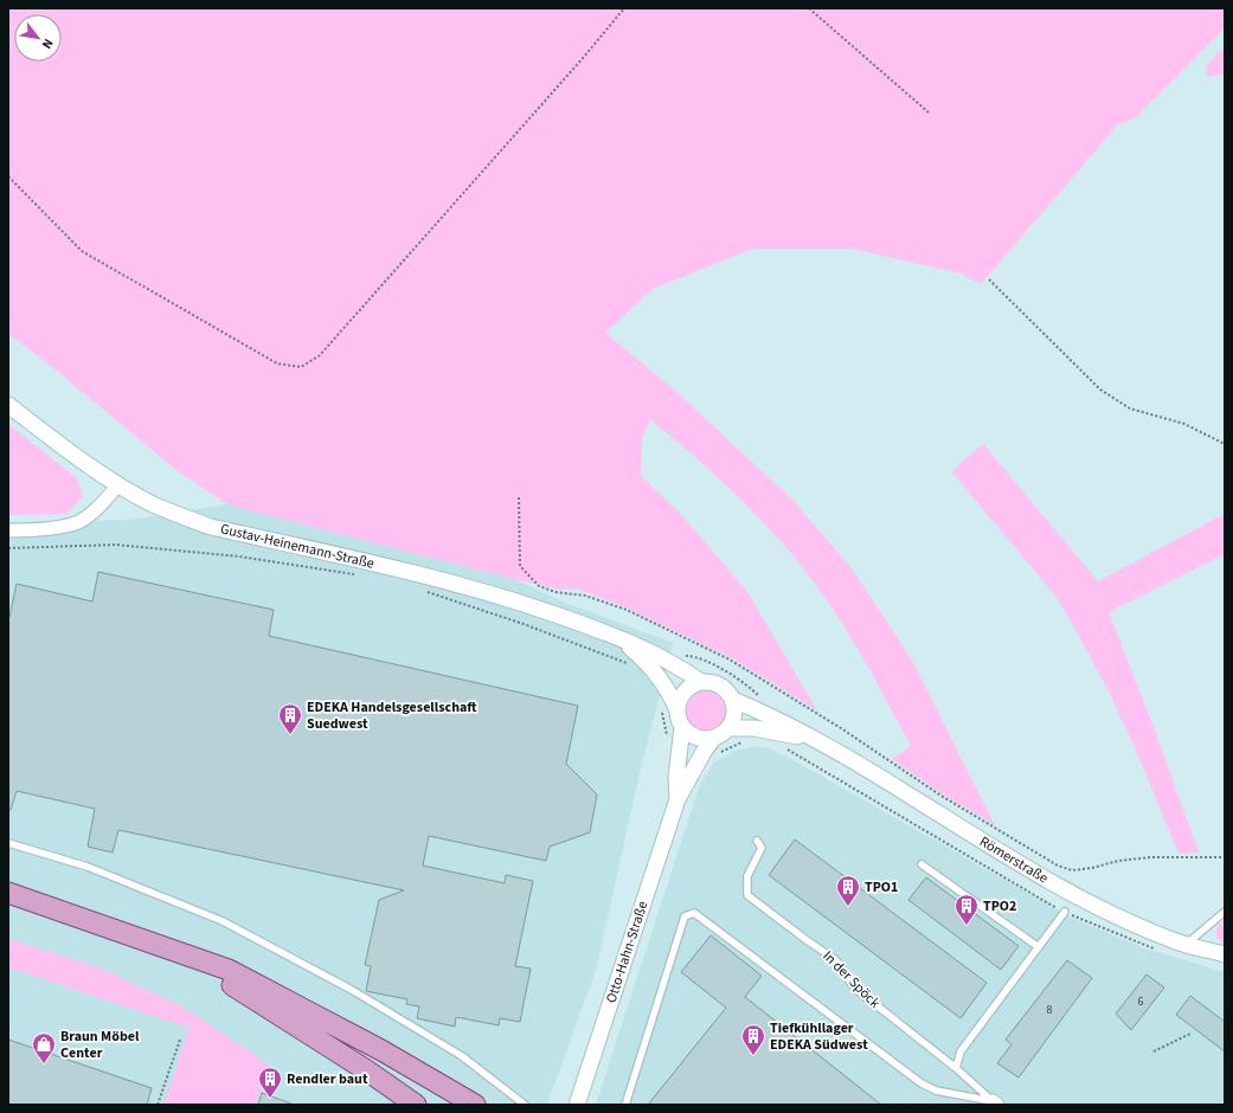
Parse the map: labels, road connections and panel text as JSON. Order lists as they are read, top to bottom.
{
  "streets": {
    "street": ["Gustav-Heinemann-Straße", "Römerstraße", "Otto-Hahn-Straße"],
    "lane": ["In der Spöck"]
  },
  "crossings": [
    ["Gustav-Heinemann-Straße", "Römerstraße"],
    ["Gustav-Heinemann-Straße", "Otto-Hahn-Straße"],
    ["Römerstraße", "Otto-Hahn-Straße"]
  ],
  "places": {
    "building": [
      "EDEKA Handelsgesellschaft Suedwest",
      "TPO1",
      "TPO2",
      "Tiefkühllager EDEKA Südwest",
      "Rendler baut"
    ],
    "shop": ["Braun Möbel Center"]
  },
  "house_numbers": ["6", "8"],
  "north": "bottom right"
}
